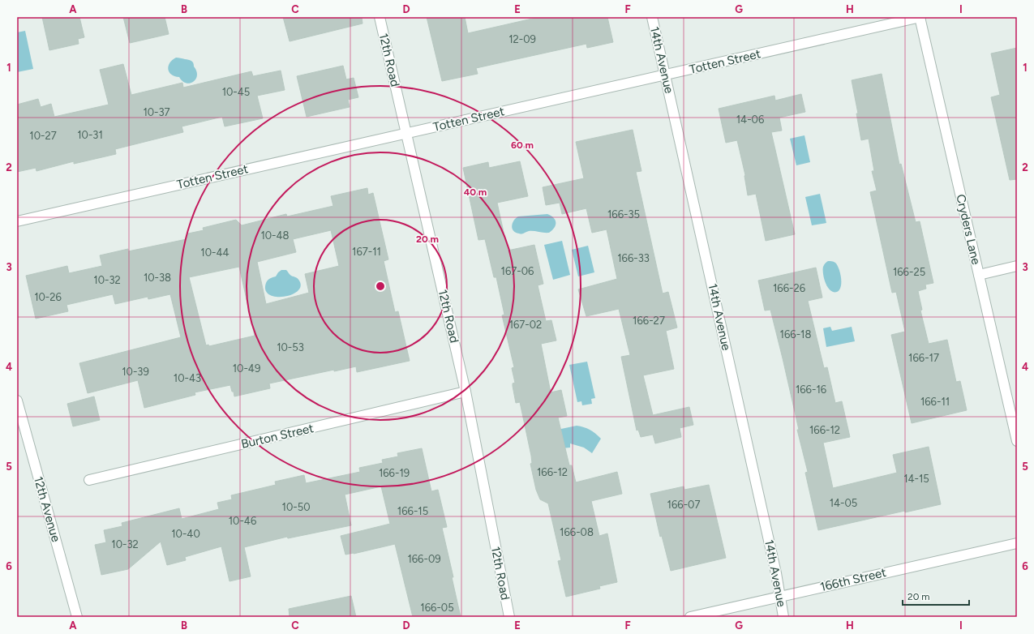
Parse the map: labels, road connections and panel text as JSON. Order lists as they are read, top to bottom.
{
  "streets": {
    "street": [
      "12th Road",
      "14th Avenue",
      "Totten Street",
      "Cryders Lane",
      "Burton Street",
      "12th Avenue",
      "166th Street"
    ]
  },
  "crossings": [
    ["12th Road", "Totten Street"],
    ["12th Road", "Burton Street"],
    ["14th Avenue", "Totten Street"],
    ["14th Avenue", "166th Street"],
    ["Totten Street", "Cryders Lane"]
  ],
  "house_numbers": [
    "12-09",
    "10-45",
    "10-37",
    "14-06",
    "10-31",
    "10-27",
    "166-35",
    "10-48",
    "167-11",
    "10-44",
    "166-33",
    "167-06",
    "166-25",
    "10-38",
    "10-32",
    "166-26",
    "10-26",
    "166-27",
    "167-02",
    "166-18",
    "10-53",
    "166-17",
    "10-49",
    "10-39",
    "10-43",
    "166-16",
    "166-11",
    "166-12",
    "166-12",
    "166-19",
    "14-15",
    "14-05",
    "166-07",
    "10-50",
    "166-15",
    "10-46",
    "166-08",
    "10-40",
    "10-32",
    "166-09",
    "166-05"
  ],
  "scale_bar": "20 m",
  "grid": {
    "columns": [
      "A",
      "B",
      "C",
      "D",
      "E",
      "F",
      "G",
      "H",
      "I"
    ],
    "rows": [
      "1",
      "2",
      "3",
      "4",
      "5",
      "6"
    ]
  },
  "rings": ["60 m", "40 m", "20 m"]
}
